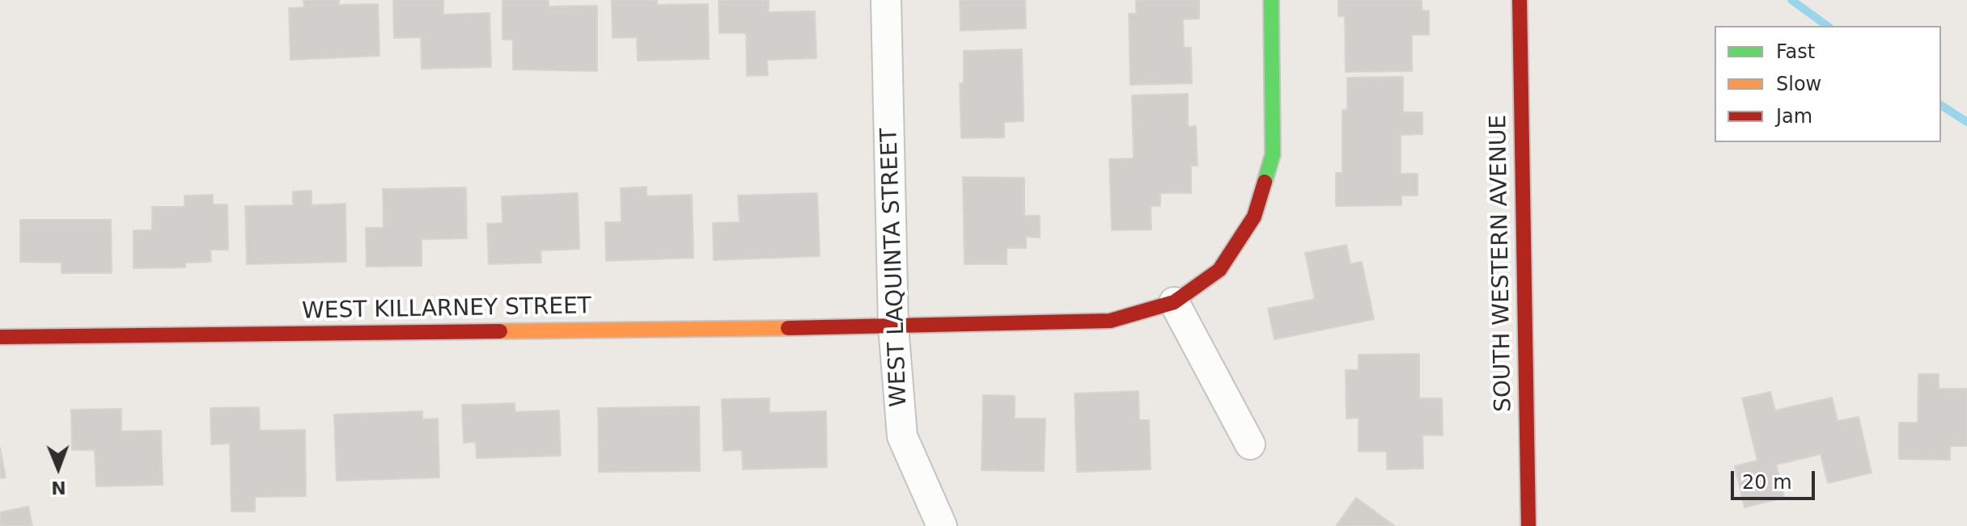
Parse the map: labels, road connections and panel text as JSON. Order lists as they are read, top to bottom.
{
  "streets": {
    "street": ["SOUTH WESTERN AVENUE", "WEST LAQUINTA STREET", "WEST KILLARNEY STREET"]
  },
  "crossings": [
    ["WEST LAQUINTA STREET", "WEST KILLARNEY STREET"]
  ],
  "legend": ["Fast", "Slow", "Jam"],
  "scale_bar": "20 m",
  "north": "bottom"
}
